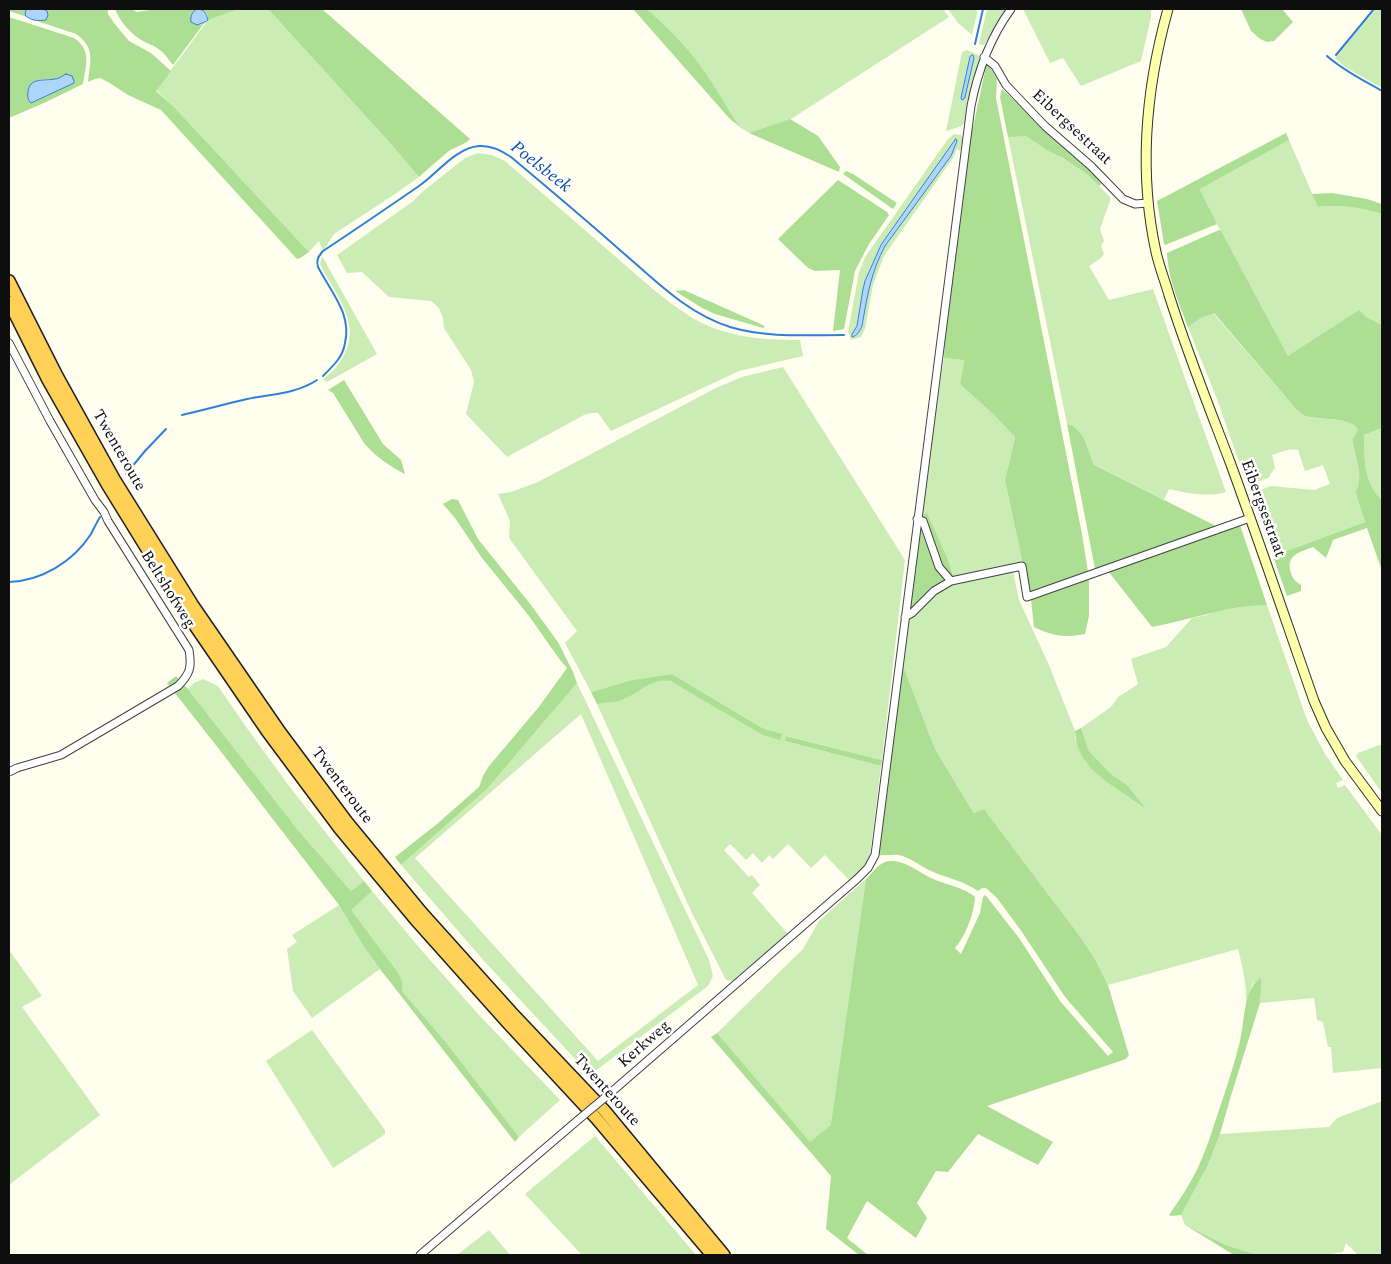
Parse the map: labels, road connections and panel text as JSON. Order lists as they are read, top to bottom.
{
  "streets": {
    "highway": ["Twenteroute"],
    "main road": ["Eibergsestraat"],
    "street": ["Beltshofweg", "Kerkweg"]
  },
  "crossings": [
    ["Eibergsestraat", "Kerkweg"]
  ],
  "water": ["Poelsbeek"]
}
